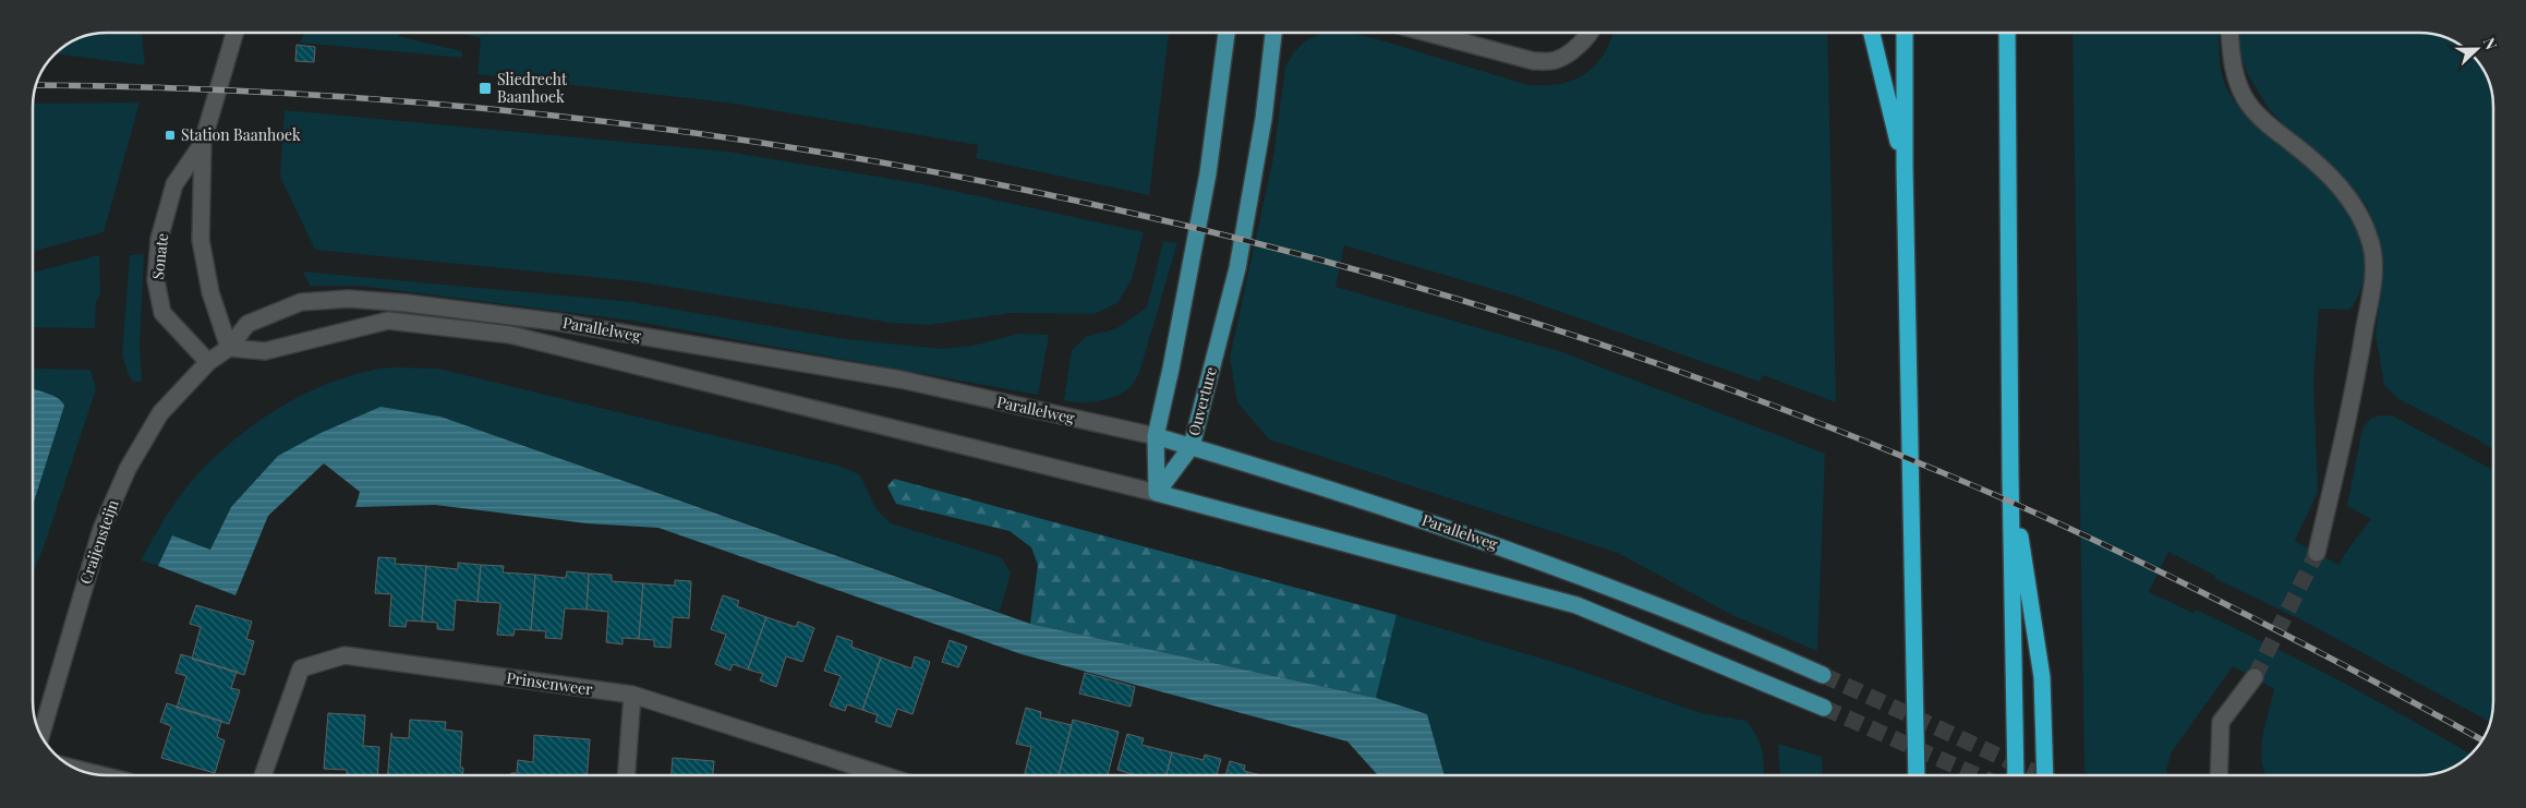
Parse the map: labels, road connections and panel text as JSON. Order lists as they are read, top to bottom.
{
  "streets": {
    "main road": ["Parallelweg", "Ouverture"],
    "street": ["Sonate", "Craijensteijn", "Prinsenweer"]
  },
  "crossings": [
    ["Sonate", "Parallelweg"],
    ["Sonate", "Craijensteijn"],
    ["Parallelweg", "Ouverture"],
    ["Parallelweg", "Craijensteijn"]
  ],
  "places": {
    "transit": ["Sliedrecht Baanhoek", "Station Baanhoek"]
  },
  "north": "right"
}
